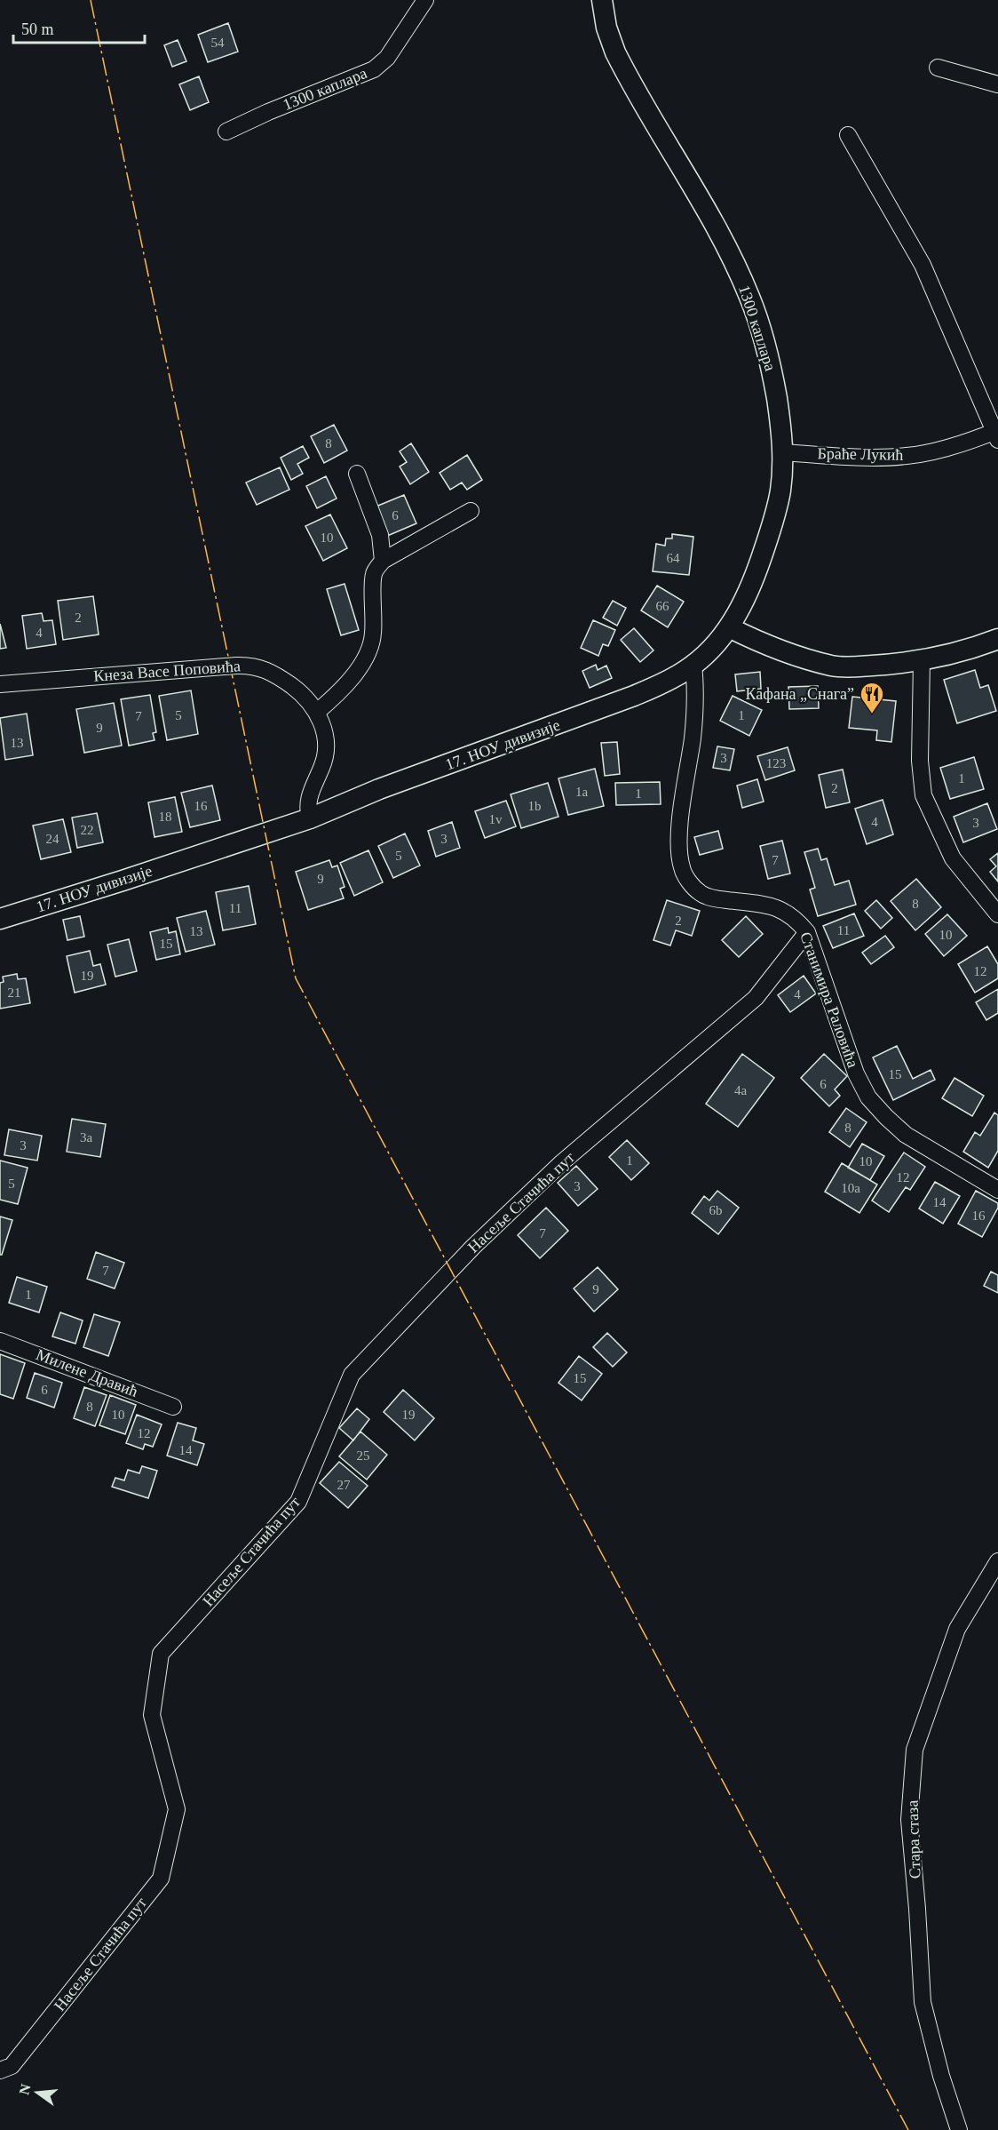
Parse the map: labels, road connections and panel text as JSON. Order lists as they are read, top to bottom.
{
  "streets": {
    "street": [
      "1300 каплара",
      "Браће Лукић",
      "Кнеза Васе Поповића",
      "17. НОУ дивизије",
      "Станимира Раловића",
      "Насеље Стачића пут",
      "Милене Дравић",
      "Стара стаза"
    ]
  },
  "crossings": [
    ["1300 каплара", "Браће Лукић"],
    ["1300 каплара", "17. НОУ дивизије"],
    ["1300 каплара", "Станимира Раловића"],
    ["17. НОУ дивизије", "Станимира Раловића"],
    ["Станимира Раловића", "Насеље Стачића пут"]
  ],
  "places": {
    "restaurant": ["Кафана „Снага”"]
  },
  "house_numbers": [
    "54",
    "8",
    "6",
    "10",
    "64",
    "66",
    "2",
    "4",
    "5",
    "1",
    "7",
    "9",
    "13",
    "3",
    "123",
    "1",
    "2",
    "1a",
    "1",
    "16",
    "1b",
    "18",
    "1v",
    "4",
    "3",
    "22",
    "24",
    "3",
    "5",
    "7",
    "9",
    "8",
    "11",
    "2",
    "11",
    "13",
    "10",
    "15",
    "12",
    "19",
    "21",
    "4",
    "15",
    "6",
    "4a",
    "8",
    "3a",
    "3",
    "1",
    "10",
    "12",
    "5",
    "3",
    "10a",
    "14",
    "6b",
    "16",
    "7",
    "7",
    "9",
    "1",
    "15",
    "6",
    "8",
    "10",
    "19",
    "12",
    "14",
    "25",
    "27"
  ],
  "scale_bar": "50 m",
  "north": "left"
}
